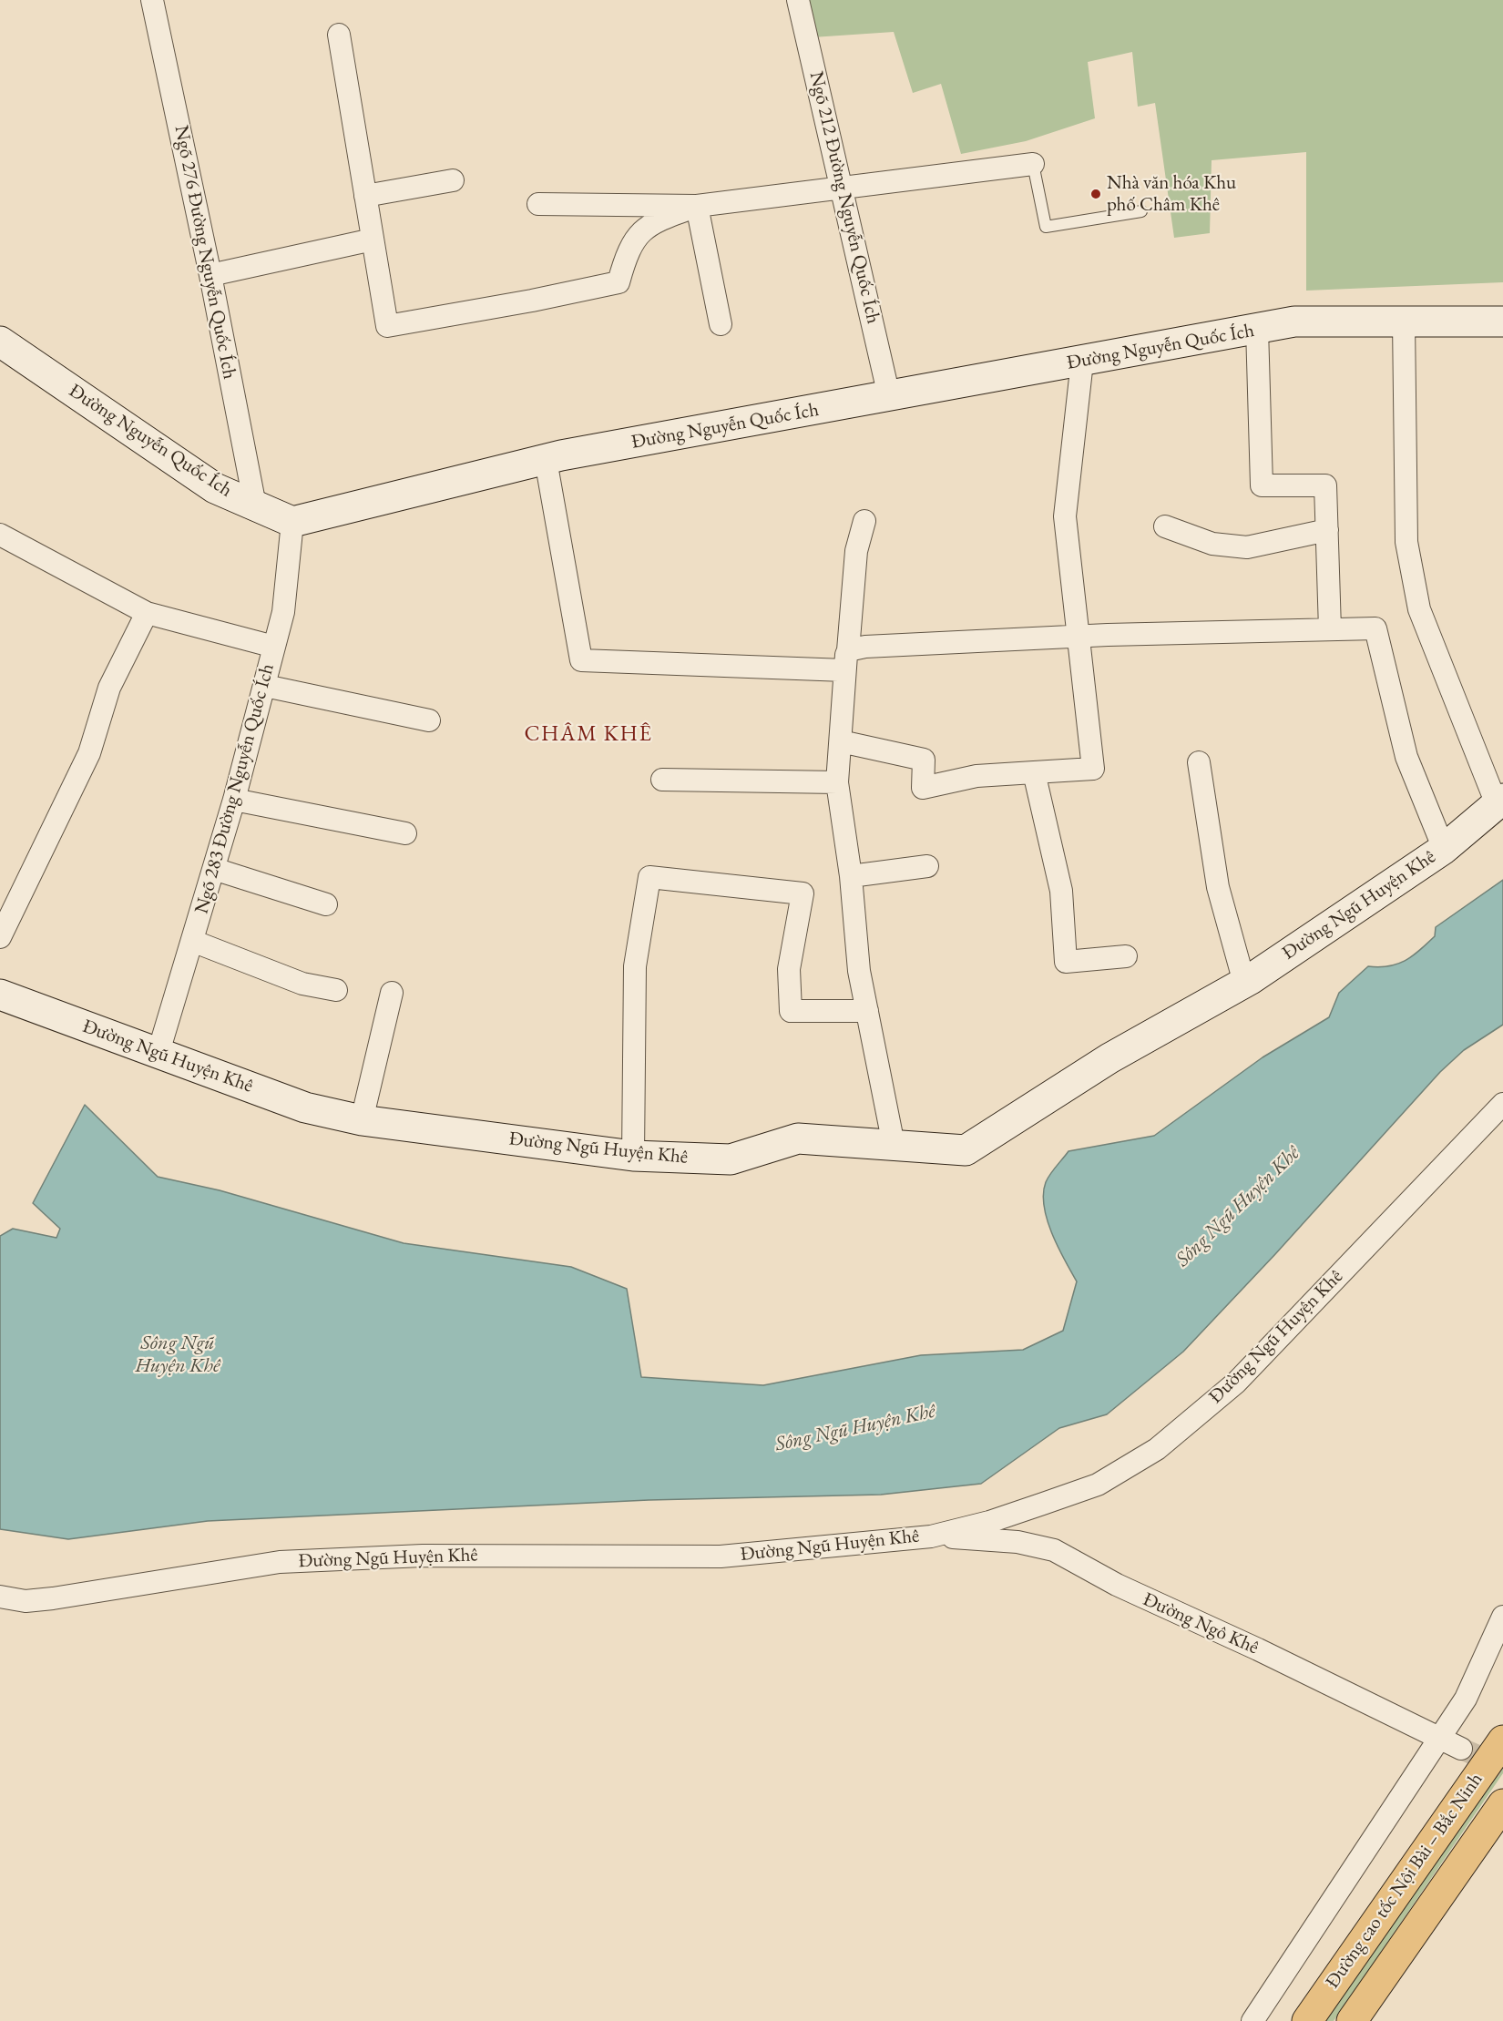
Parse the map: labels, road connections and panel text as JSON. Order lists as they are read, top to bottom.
{
  "streets": {
    "highway": ["Đường cao tốc Nội Bài – Bắc Ninh"],
    "street": [
      "Ngõ 212 Đường Nguyễn Quốc Ích",
      "Ngõ 276 Đường Nguyễn Quốc Ích",
      "Đường Nguyễn Quốc Ích",
      "Ngõ 283 Đường Nguyễn Quốc Ích",
      "Đường Ngũ Huyện Khê",
      "Đường Ngô Khê"
    ]
  },
  "crossings": [
    ["Ngõ 212 Đường Nguyễn Quốc Ích", "Đường Nguyễn Quốc Ích"],
    ["Ngõ 276 Đường Nguyễn Quốc Ích", "Đường Nguyễn Quốc Ích"],
    ["Đường Nguyễn Quốc Ích", "Ngõ 283 Đường Nguyễn Quốc Ích"],
    ["Ngõ 283 Đường Nguyễn Quốc Ích", "Đường Ngũ Huyện Khê"],
    ["Đường Ngũ Huyện Khê", "Đường Ngô Khê"]
  ],
  "districts": ["CHÂM KHÊ"],
  "water": ["Sông Ngũ Huyện Khê"],
  "places": ["Nhà văn hóa Khu phố Châm Khê"]
}
